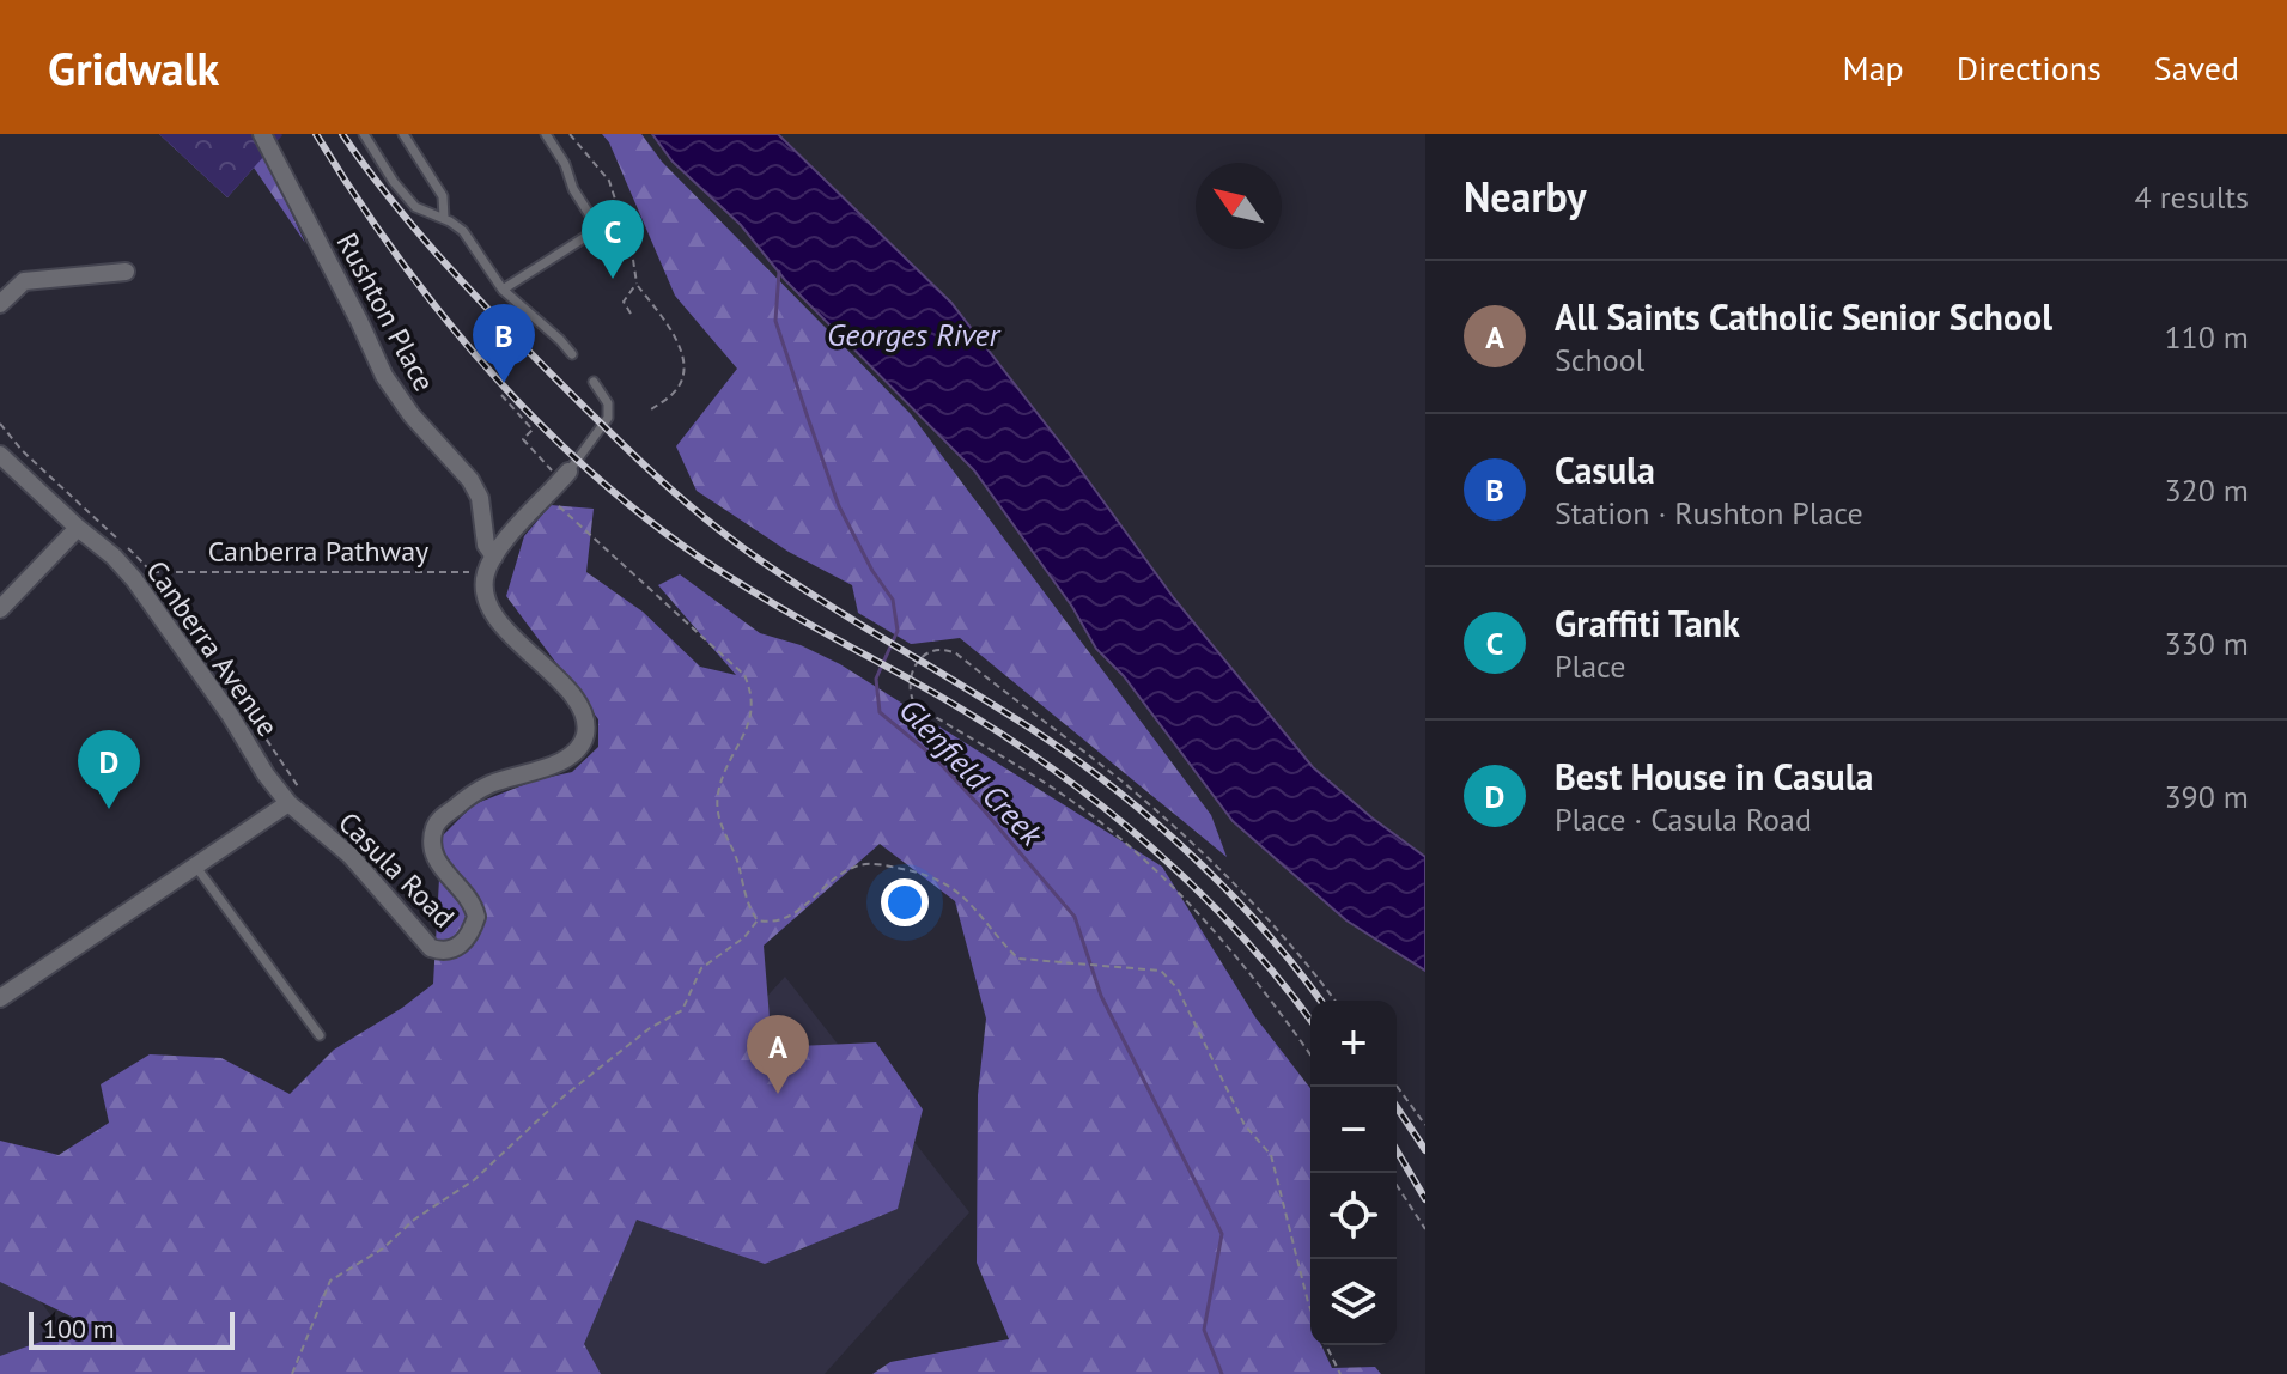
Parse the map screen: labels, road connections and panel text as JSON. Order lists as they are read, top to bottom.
{
  "streets": {
    "street": ["Rushton Place", "Canberra Avenue", "Casula Road"],
    "path": ["Canberra Pathway"]
  },
  "crossings": [
    ["Canberra Pathway", "Casula Road"],
    ["Canberra Avenue", "Casula Road"]
  ],
  "water": ["Georges River", "Glenfield Creek"],
  "scale_bar": "100 m",
  "north": "top left",
  "page": {
    "header": "Gridwalk",
    "nav": ["Map", "Directions", "Saved"],
    "heading": ["Nearby", "4 results"],
    "pins": [
      "C",
      "B",
      "D",
      "A"
    ],
    "list": [
      {
        "mark": "A",
        "name": "All Saints Catholic Senior School",
        "note": "School",
        "value": "110 m"
      },
      {
        "mark": "B",
        "name": "Casula",
        "note": "Station · Rushton Place",
        "value": "320 m"
      },
      {
        "mark": "C",
        "name": "Graffiti Tank",
        "note": "Place",
        "value": "330 m"
      },
      {
        "mark": "D",
        "name": "Best House in Casula",
        "note": "Place · Casula Road",
        "value": "390 m"
      }
    ],
    "map_buttons": ["+", "−"],
    "scale": "100 m"
  }
}
